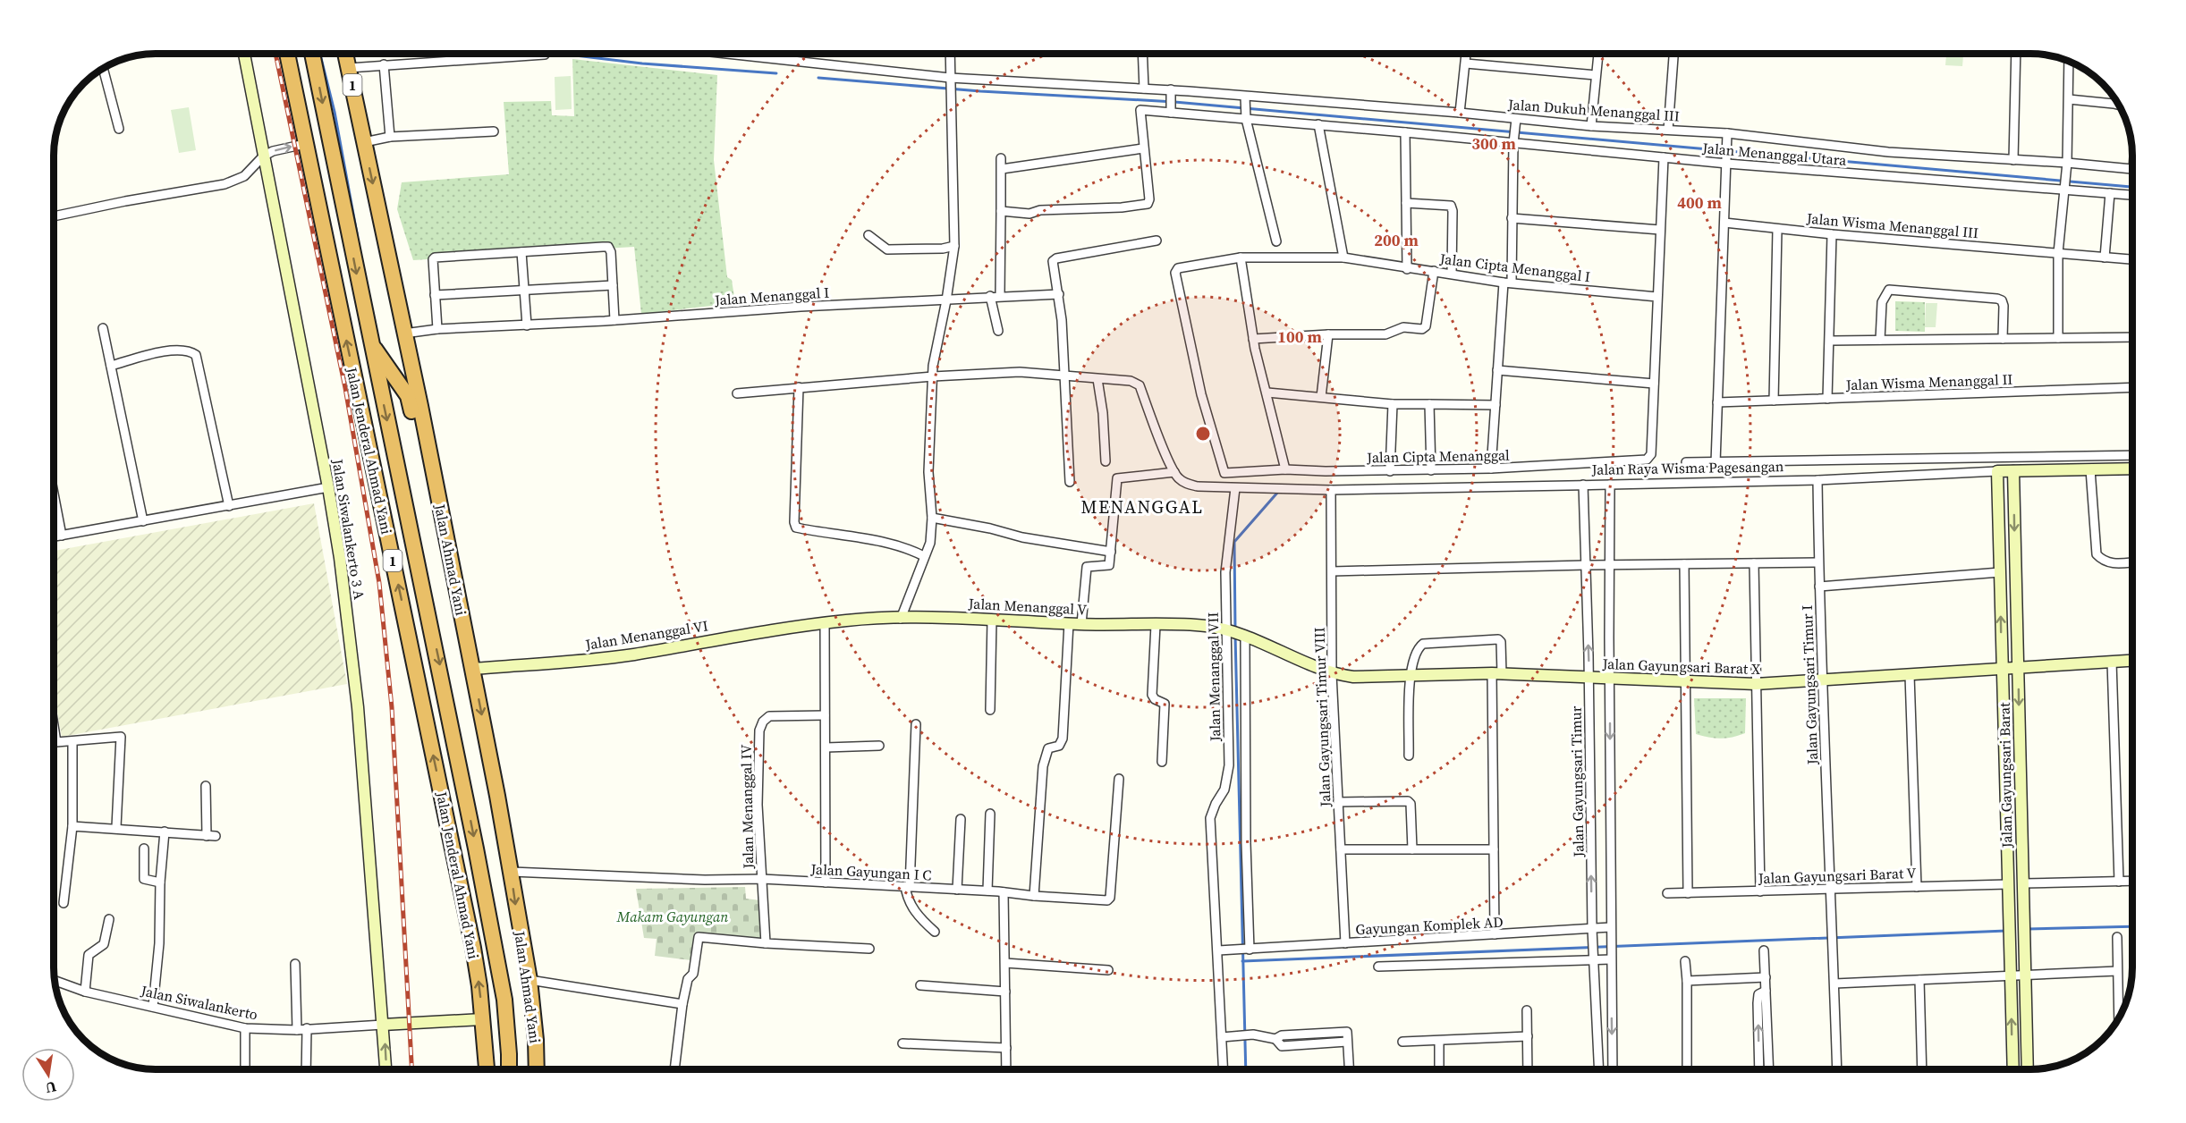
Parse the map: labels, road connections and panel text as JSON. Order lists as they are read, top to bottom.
{
  "streets": {
    "highway": ["1", "Jalan Jenderal Ahmad Yani", "Jalan Ahmad Yani"],
    "street": [
      "Jalan Dukuh Menanggal III",
      "Jalan Menanggal Utara",
      "Jalan Wisma Menanggal III",
      "Jalan Cipta Menanggal I",
      "Jalan Menanggal I",
      "Jalan Wisma Menanggal II",
      "Jalan Cipta Menanggal",
      "Jalan Raya Wisma Pagesangan",
      "Jalan Siwalankerto 3 A",
      "Jalan Menanggal V",
      "Jalan Menanggal VI",
      "Jalan Gayungsari Barat X",
      "Jalan Menanggal VII",
      "Jalan Gayungsari Timur I",
      "Jalan Gayungsari Timur VIII",
      "Jalan Gayungsari Barat",
      "Jalan Gayungsari Timur",
      "Jalan Menanggal IV",
      "Jalan Gayungan I C",
      "Jalan Gayungsari Barat V",
      "Gayungan Komplek AD",
      "Jalan Siwalankerto"
    ]
  },
  "crossings": [
    ["Jalan Cipta Menanggal I", "Jalan Cipta Menanggal"],
    ["Jalan Menanggal I", "Jalan Ahmad Yani"],
    ["Jalan Raya Wisma Pagesangan", "Jalan Menanggal VII"],
    ["Jalan Raya Wisma Pagesangan", "Jalan Gayungsari Timur I"],
    ["Jalan Raya Wisma Pagesangan", "Jalan Gayungsari Timur VIII"],
    ["Jalan Raya Wisma Pagesangan", "Jalan Gayungsari Barat"],
    ["Jalan Raya Wisma Pagesangan", "Jalan Gayungsari Timur"],
    ["Jalan Siwalankerto 3 A", "Jalan Siwalankerto"],
    ["Jalan Ahmad Yani", "Jalan Menanggal VI"],
    ["Jalan Ahmad Yani", "Jalan Gayungan I C"],
    ["Jalan Menanggal V", "Jalan Menanggal VI"],
    ["Jalan Menanggal V", "Jalan Gayungsari Barat X"],
    ["Jalan Menanggal V", "Jalan Menanggal VII"],
    ["Jalan Gayungsari Barat X", "Jalan Menanggal VII"],
    ["Jalan Gayungsari Barat X", "Jalan Gayungsari Timur I"],
    ["Jalan Gayungsari Barat X", "Jalan Gayungsari Timur VIII"],
    ["Jalan Gayungsari Barat X", "Jalan Gayungsari Barat"],
    ["Jalan Gayungsari Barat X", "Jalan Gayungsari Timur"],
    ["Jalan Menanggal VII", "Gayungan Komplek AD"],
    ["Jalan Gayungsari Timur I", "Jalan Gayungsari Barat V"],
    ["Jalan Gayungsari Timur VIII", "Gayungan Komplek AD"],
    ["Jalan Gayungsari Barat", "Jalan Gayungsari Barat V"],
    ["Jalan Gayungsari Timur", "Gayungan Komplek AD"],
    ["Jalan Menanggal IV", "Jalan Gayungan I C"]
  ],
  "one_way": ["Jalan Ahmad Yani"],
  "districts": ["MENANGGAL"],
  "parks": ["Makam Gayungan"],
  "north": "bottom",
  "rings": [
    "300 m",
    "400 m",
    "200 m",
    "100 m"
  ]
}
